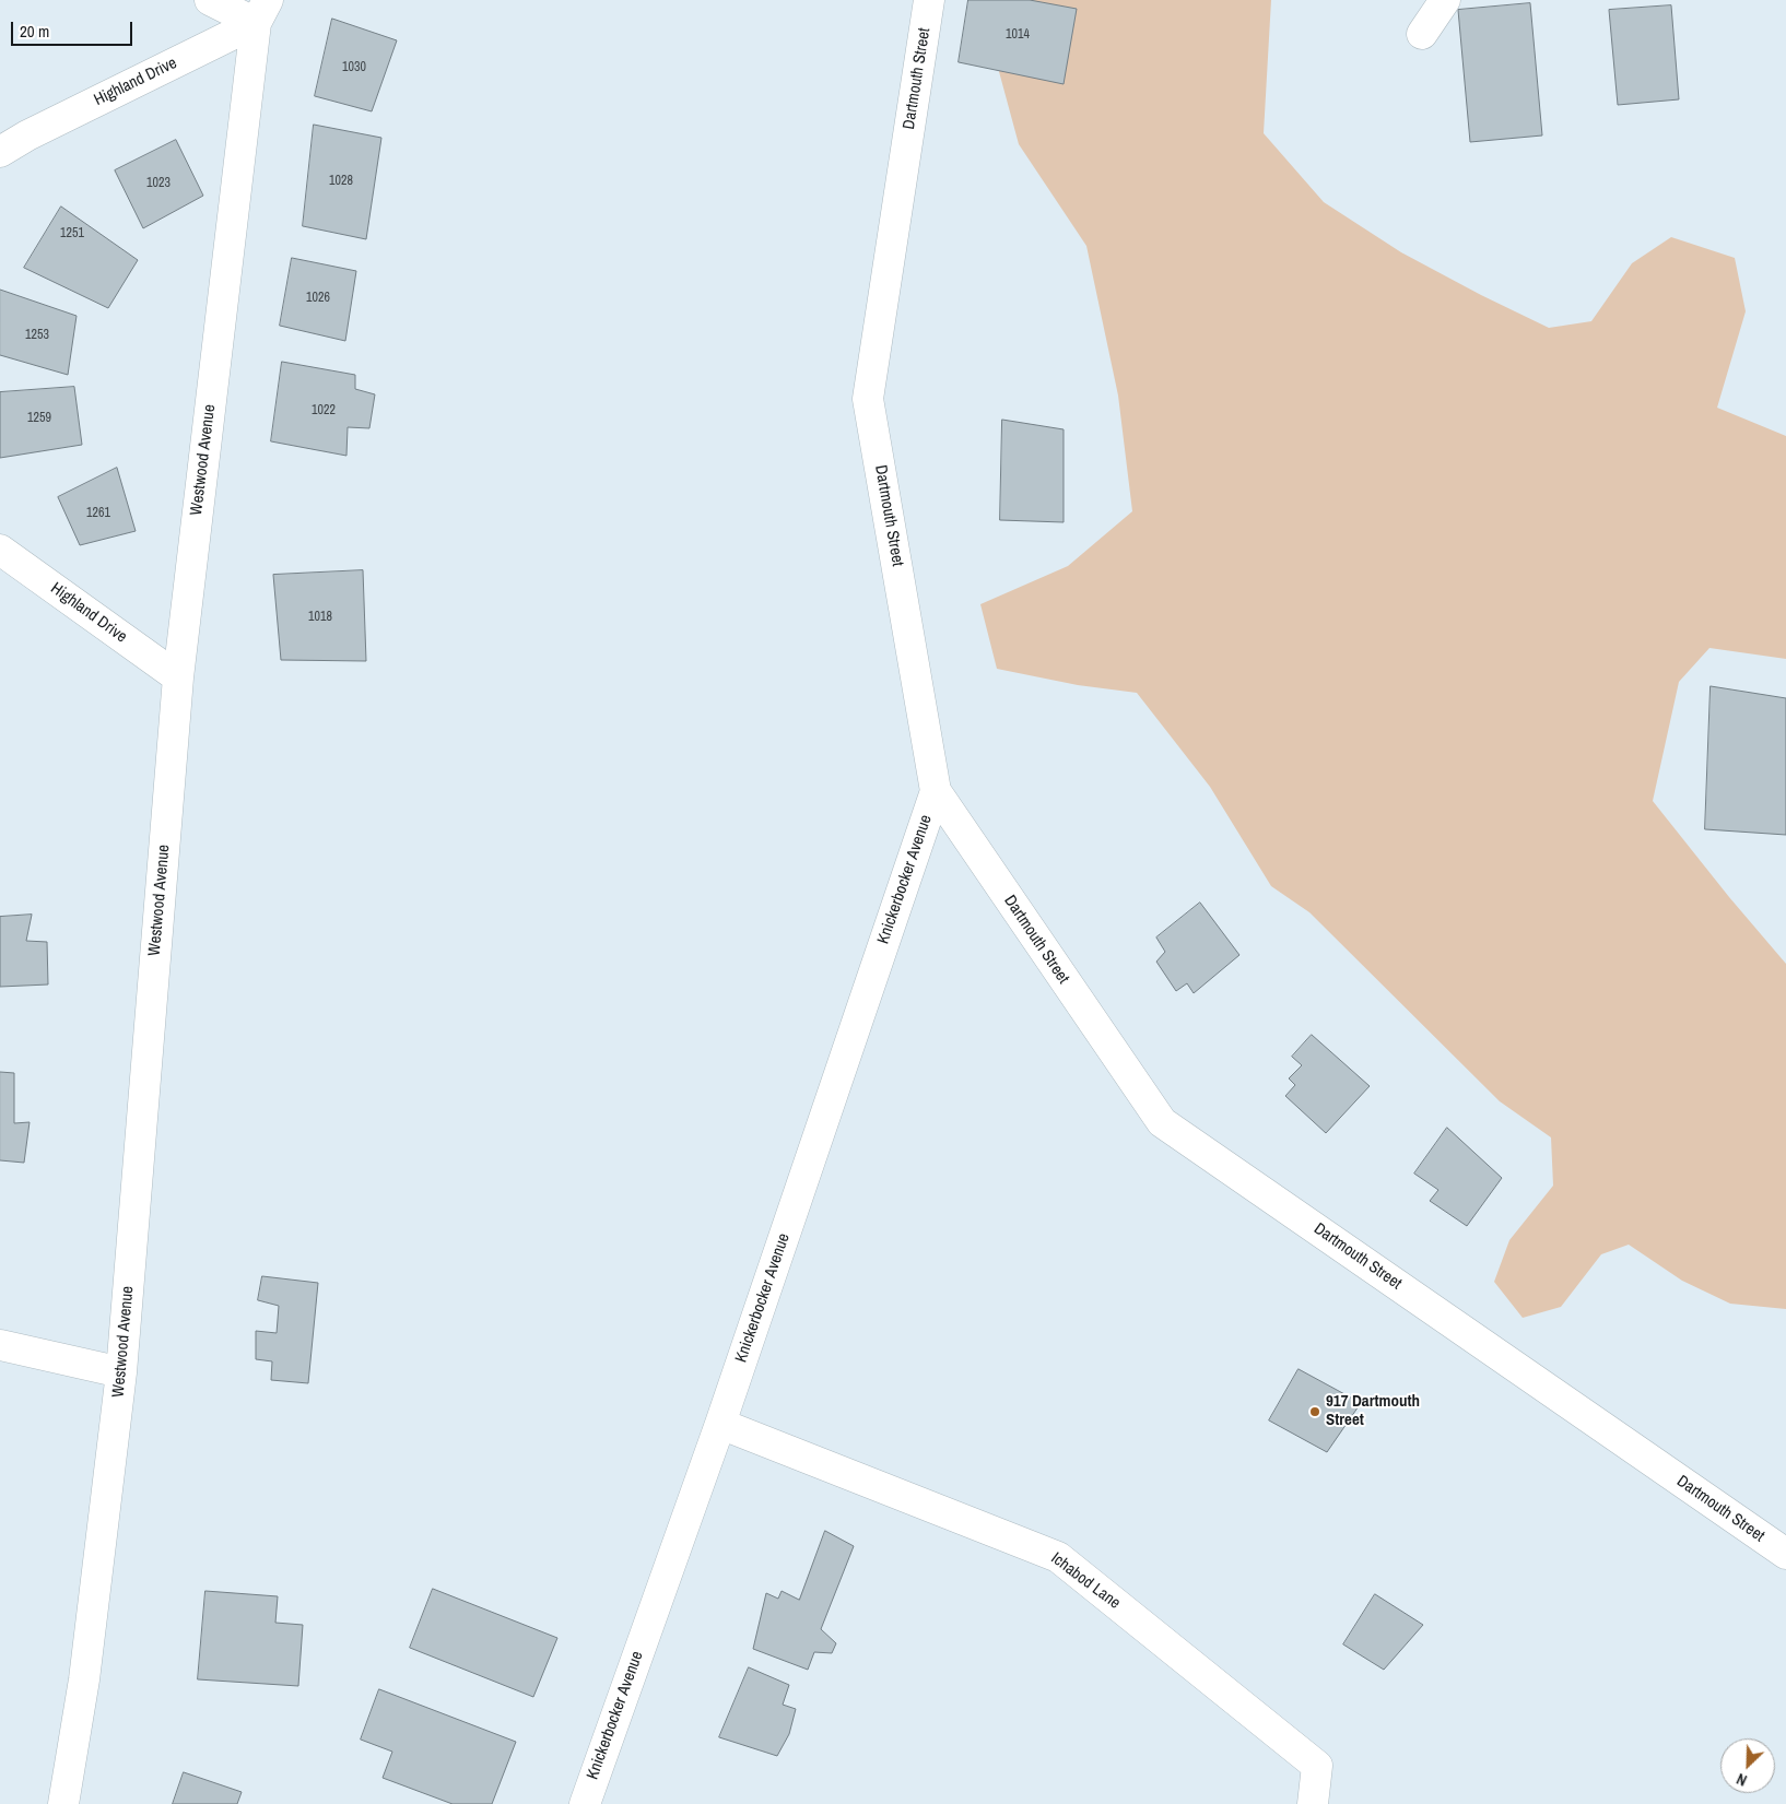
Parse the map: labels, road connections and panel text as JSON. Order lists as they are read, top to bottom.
{
  "streets": {
    "street": [
      "Dartmouth Street",
      "Highland Drive",
      "Westwood Avenue",
      "Knickerbocker Avenue",
      "Ichabod Lane"
    ]
  },
  "crossings": [
    ["Dartmouth Street", "Knickerbocker Avenue"],
    ["Highland Drive", "Westwood Avenue"],
    ["Knickerbocker Avenue", "Ichabod Lane"]
  ],
  "places": ["917 Dartmouth Street"],
  "house_numbers": [
    "1014",
    "1030",
    "1028",
    "1023",
    "1251",
    "1026",
    "1253",
    "1022",
    "1259",
    "1261",
    "1018"
  ],
  "scale_bar": "20 m",
  "north": "bottom left"
}
